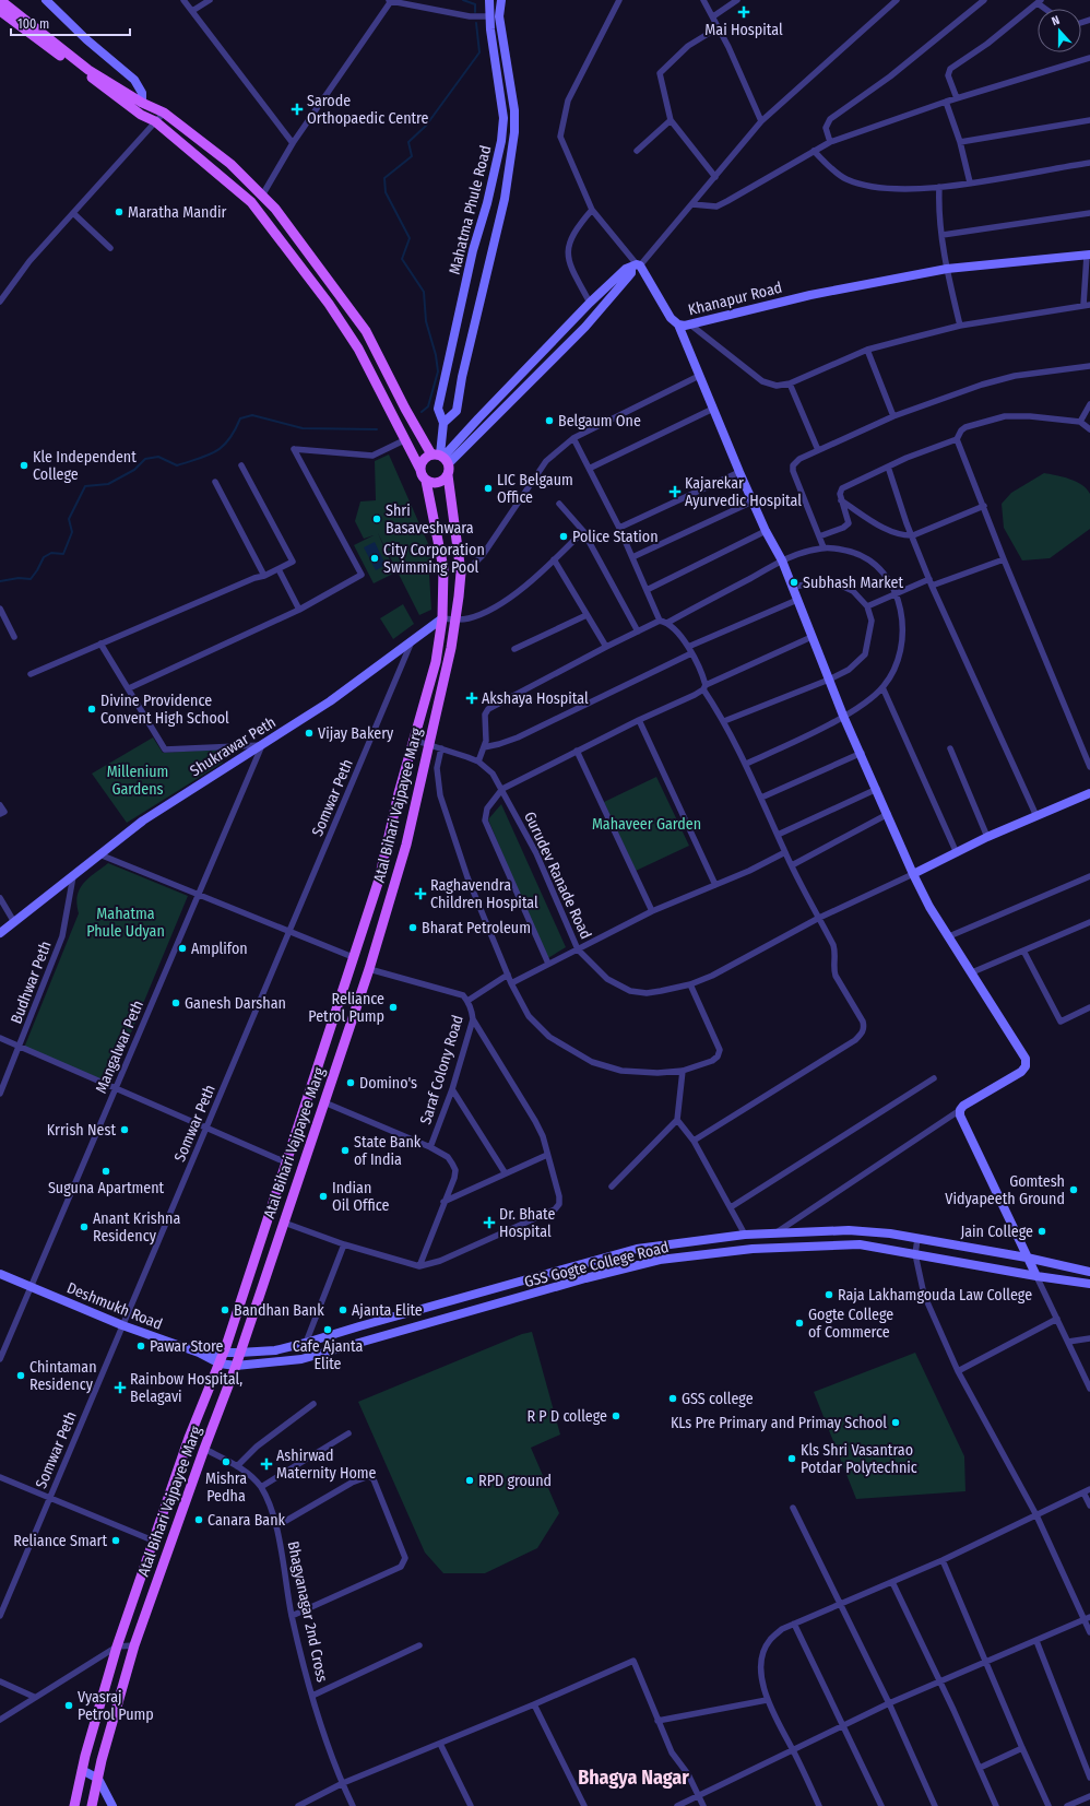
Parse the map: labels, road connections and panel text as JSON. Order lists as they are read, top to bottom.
{
  "streets": {
    "main road": [
      "Mahatma Phule Road",
      "Khanapur Road",
      "Shukrawar Peth",
      "Atal Bihari Vajpayee Marg",
      "GSS Gogte College Road",
      "Deshmukh Road"
    ],
    "street": [
      "Somwar Peth",
      "Gurudev Ranade Road",
      "Budhwar Peth",
      "Mangalwar Peth",
      "Saraf Colony Road",
      "Bhagyanagar 2nd Cross"
    ]
  },
  "crossings": [
    ["Mahatma Phule Road", "Atal Bihari Vajpayee Marg"],
    ["Shukrawar Peth", "Somwar Peth"],
    ["Shukrawar Peth", "Atal Bihari Vajpayee Marg"],
    ["Shukrawar Peth", "Budhwar Peth"],
    ["Shukrawar Peth", "Mangalwar Peth"],
    ["Somwar Peth", "Deshmukh Road"],
    ["Atal Bihari Vajpayee Marg", "Gurudev Ranade Road"],
    ["Atal Bihari Vajpayee Marg", "Saraf Colony Road"],
    ["Atal Bihari Vajpayee Marg", "GSS Gogte College Road"],
    ["Atal Bihari Vajpayee Marg", "Deshmukh Road"],
    ["Atal Bihari Vajpayee Marg", "Bhagyanagar 2nd Cross"],
    ["Mangalwar Peth", "Deshmukh Road"],
    ["GSS Gogte College Road", "Deshmukh Road"]
  ],
  "districts": ["Bhagya Nagar"],
  "parks": ["Millenium Gardens", "Mahaveer Garden", "Mahatma Phule Udyan"],
  "places": {
    "health": [
      "Mai Hospital",
      "Sarode Orthopaedic Centre",
      "Kajarekar Ayurvedic Hospital",
      "Akshaya Hospital",
      "Raghavendra Children Hospital",
      "Dr. Bhate Hospital",
      "Rainbow Hospital, Belagavi",
      "Ashirwad Maternity Home"
    ],
    "other": [
      "Maratha Mandir",
      "Belgaum One",
      "Kle Independent College",
      "LIC Belgaum Office",
      "Shri Basaveshwara",
      "Police Station",
      "City Corporation Swimming Pool",
      "Subhash Market",
      "Divine Providence Convent High School",
      "Vijay Bakery",
      "Bharat Petroleum",
      "Amplifon",
      "Ganesh Darshan",
      "Reliance Petrol Pump",
      "Domino's",
      "Krrish Nest",
      "State Bank of India",
      "Suguna Apartment",
      "Gomtesh Vidyapeeth Ground",
      "Indian Oil Office",
      "Anant Krishna Residency",
      "Jain College",
      "Raja Lakhamgouda Law College",
      "Bandhan Bank",
      "Ajanta Elite",
      "Gogte College of Commerce",
      "Cafe Ajanta Elite",
      "Pawar Store",
      "Chintaman Residency",
      "GSS college",
      "R P D college",
      "KLs Pre Primary and Primay School",
      "Kls Shri Vasantrao Potdar Polytechnic",
      "Mishra Pedha",
      "RPD ground",
      "Canara Bank",
      "Reliance Smart",
      "Vyasraj Petrol Pump"
    ]
  },
  "scale_bar": "100 m",
  "north": "top"
}
